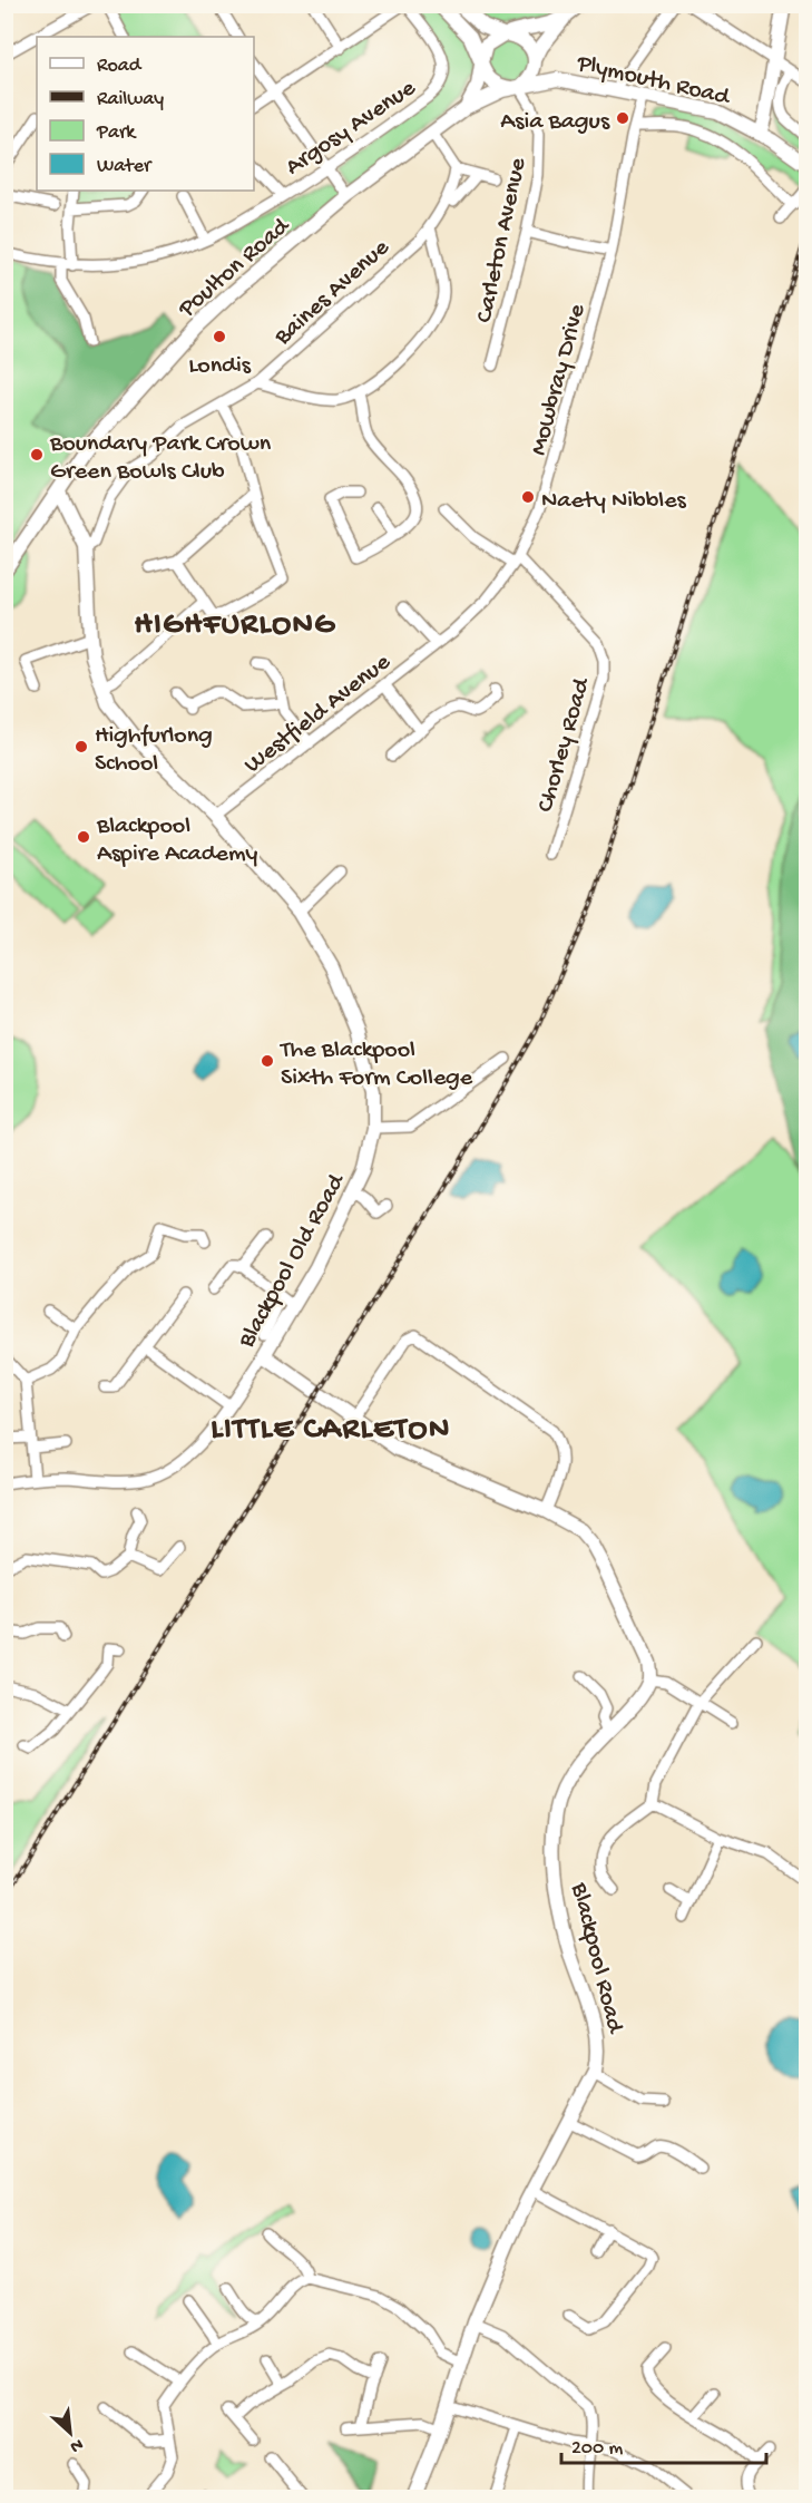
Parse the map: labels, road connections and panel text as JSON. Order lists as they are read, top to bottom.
{
  "streets": {
    "main road": [
      "Plymouth Road",
      "Poulton Road",
      "Blackpool Old Road",
      "Blackpool Road"
    ],
    "street": [
      "Argosy Avenue",
      "Carleton Avenue",
      "Baines Avenue",
      "Mowbray Drive",
      "Westfield Avenue",
      "Chorley Road"
    ]
  },
  "crossings": [
    ["Plymouth Road", "Carleton Avenue"],
    ["Plymouth Road", "Poulton Road"],
    ["Plymouth Road", "Mowbray Drive"],
    ["Carleton Avenue", "Poulton Road"],
    ["Poulton Road", "Blackpool Old Road"],
    ["Baines Avenue", "Blackpool Old Road"],
    ["Mowbray Drive", "Westfield Avenue"],
    ["Mowbray Drive", "Chorley Road"],
    ["Westfield Avenue", "Blackpool Old Road"]
  ],
  "districts": ["HIGHFURLONG", "LITTLE CARLETON"],
  "places": [
    "Asia Bagus",
    "Londis",
    "Boundary Park Crown Green Bowls Club",
    "Naety Nibbles",
    "Highfurlong School",
    "Blackpool Aspire Academy",
    "The Blackpool Sixth Form College"
  ],
  "legend": [
    "Road",
    "Railway",
    "Park",
    "Water"
  ],
  "scale_bar": "200 m",
  "north": "bottom right"
}
